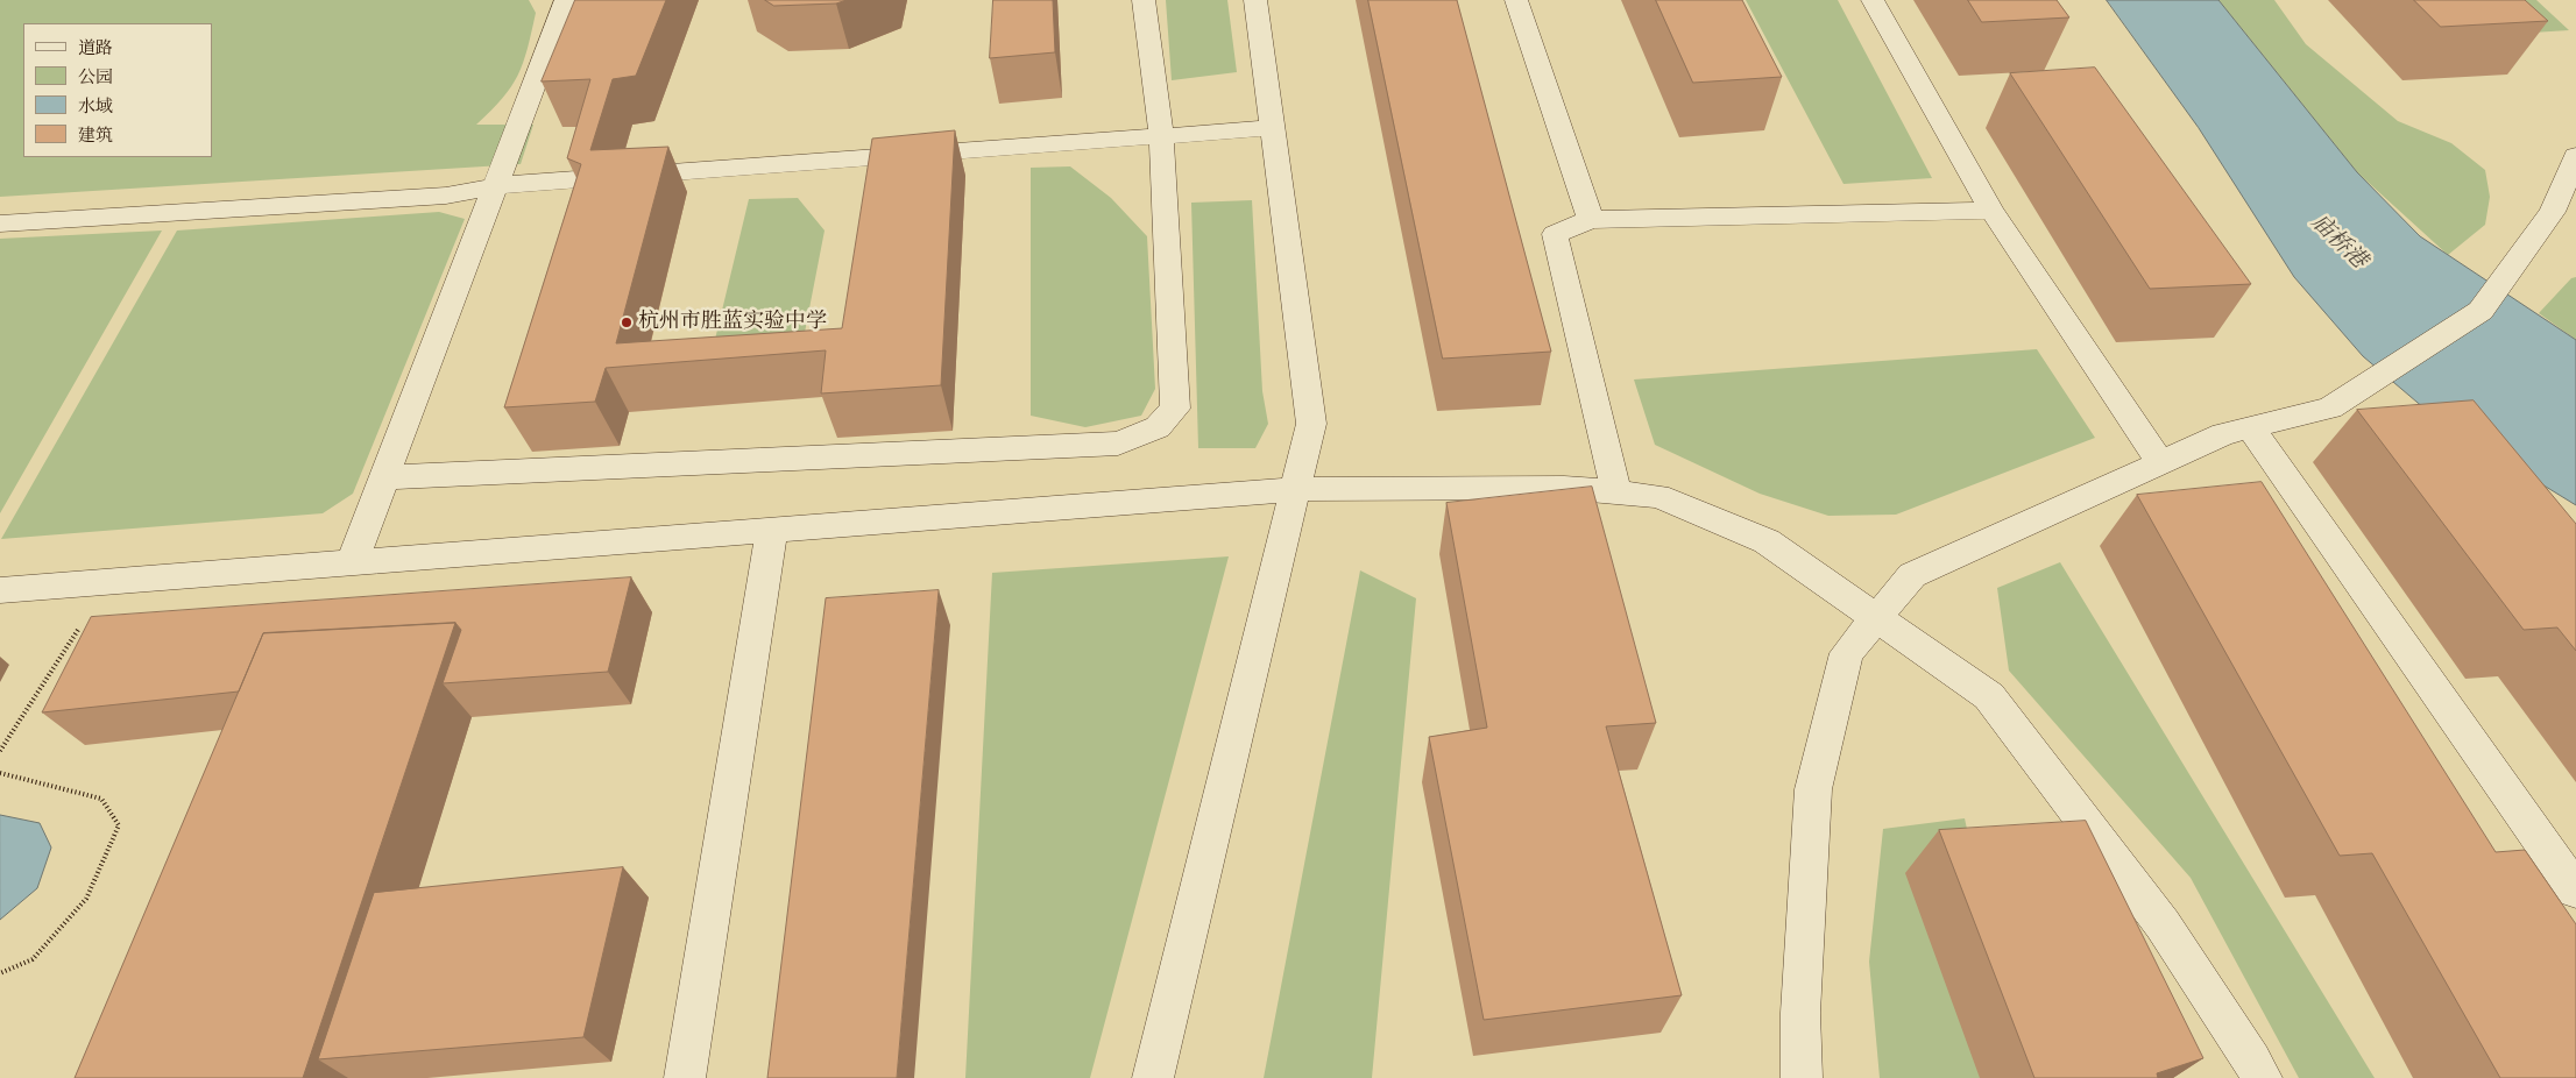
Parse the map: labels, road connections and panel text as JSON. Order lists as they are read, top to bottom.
{
  "water": ["庙桥港"],
  "places": ["杭州市胜蓝实验中学"],
  "legend": [
    "道路",
    "公园",
    "水域",
    "建筑"
  ]
}
